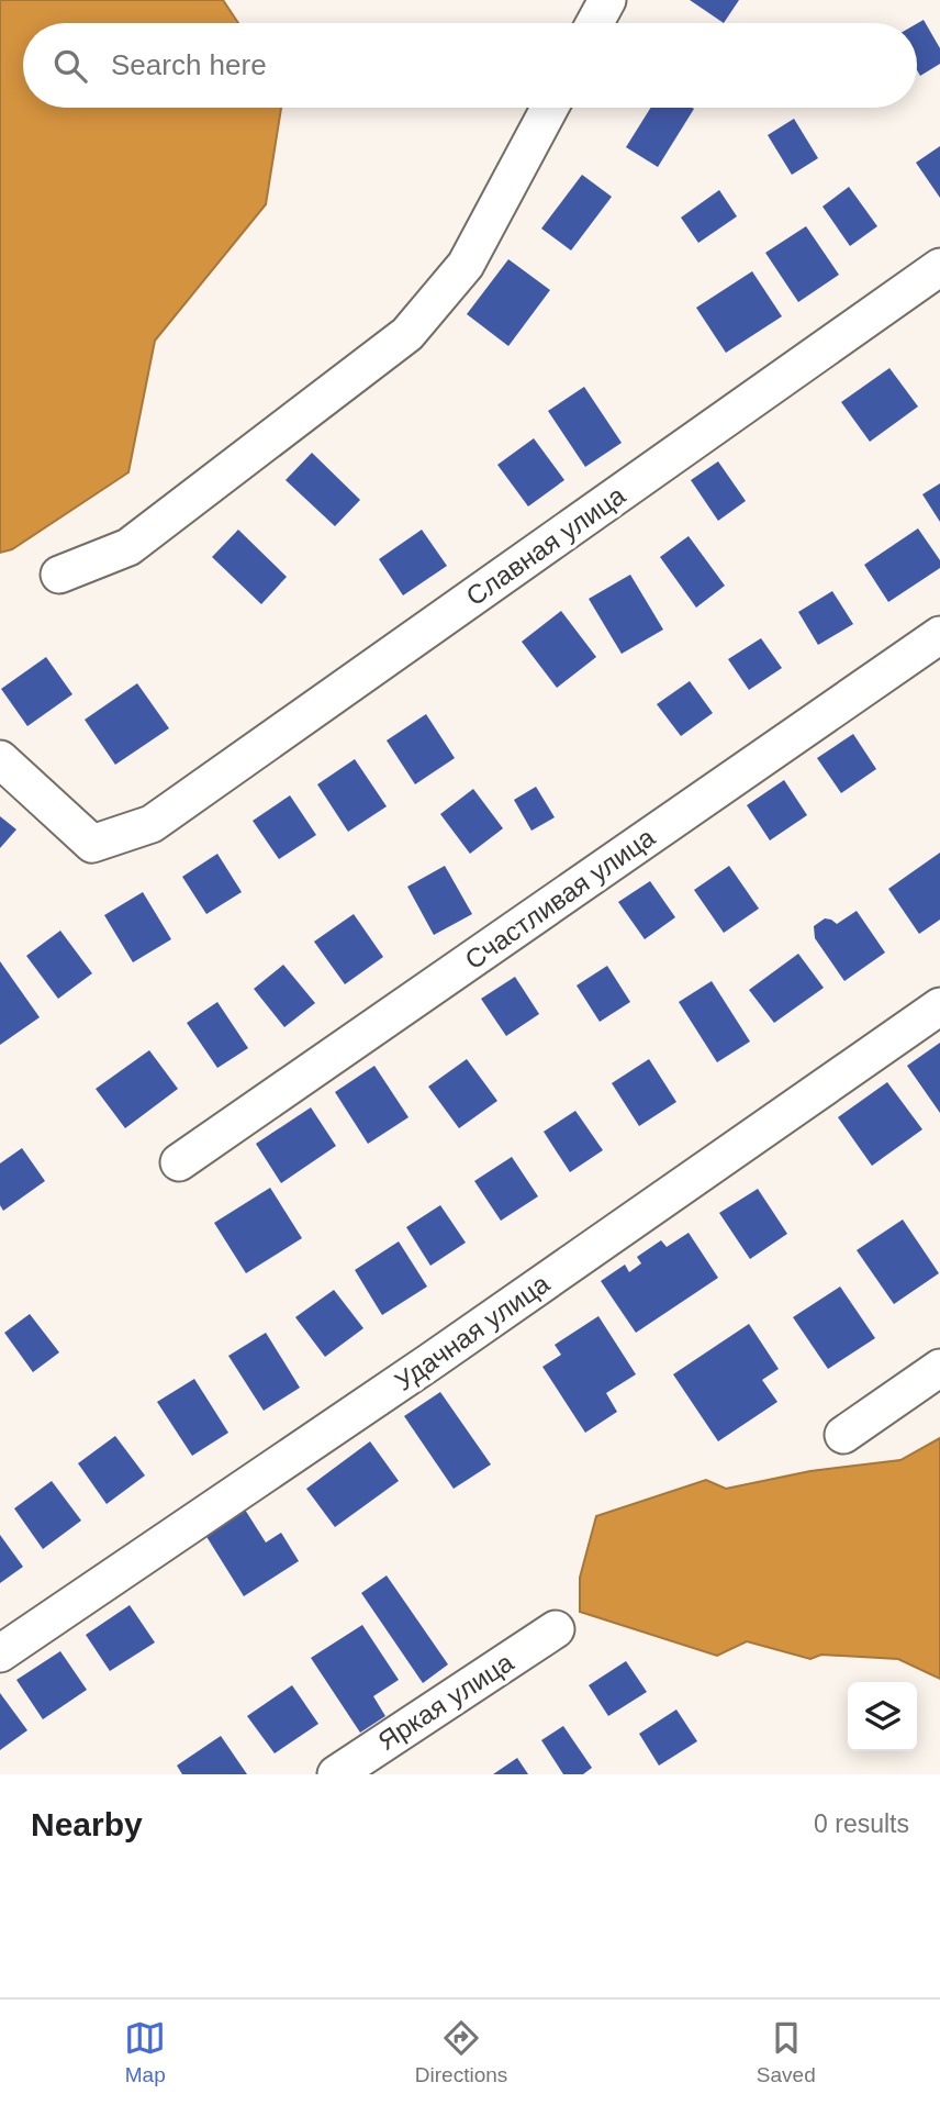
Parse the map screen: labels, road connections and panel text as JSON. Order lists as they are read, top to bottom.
{
  "streets": {
    "street": [
      "Славная улица",
      "Счастливая улица",
      "Удачная улица",
      "Яркая улица"
    ]
  },
  "page": {
    "search": "Search here",
    "heading": ["Nearby", "0 results"],
    "nav": ["Map", "Directions", "Saved"]
  }
}
